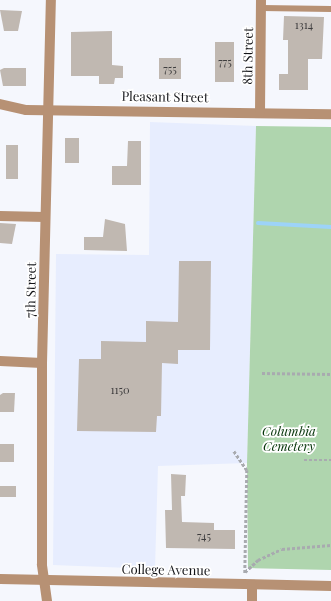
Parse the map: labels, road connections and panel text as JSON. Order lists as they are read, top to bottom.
{
  "streets": {
    "street": [
      "8th Street",
      "Pleasant Street",
      "7th Street",
      "College Avenue"
    ]
  },
  "crossings": [
    ["8th Street", "Pleasant Street"],
    ["Pleasant Street", "7th Street"],
    ["7th Street", "College Avenue"]
  ],
  "parks": ["Columbia Cemetery"],
  "house_numbers": [
    "1314",
    "775",
    "755",
    "1150",
    "745"
  ]
}
